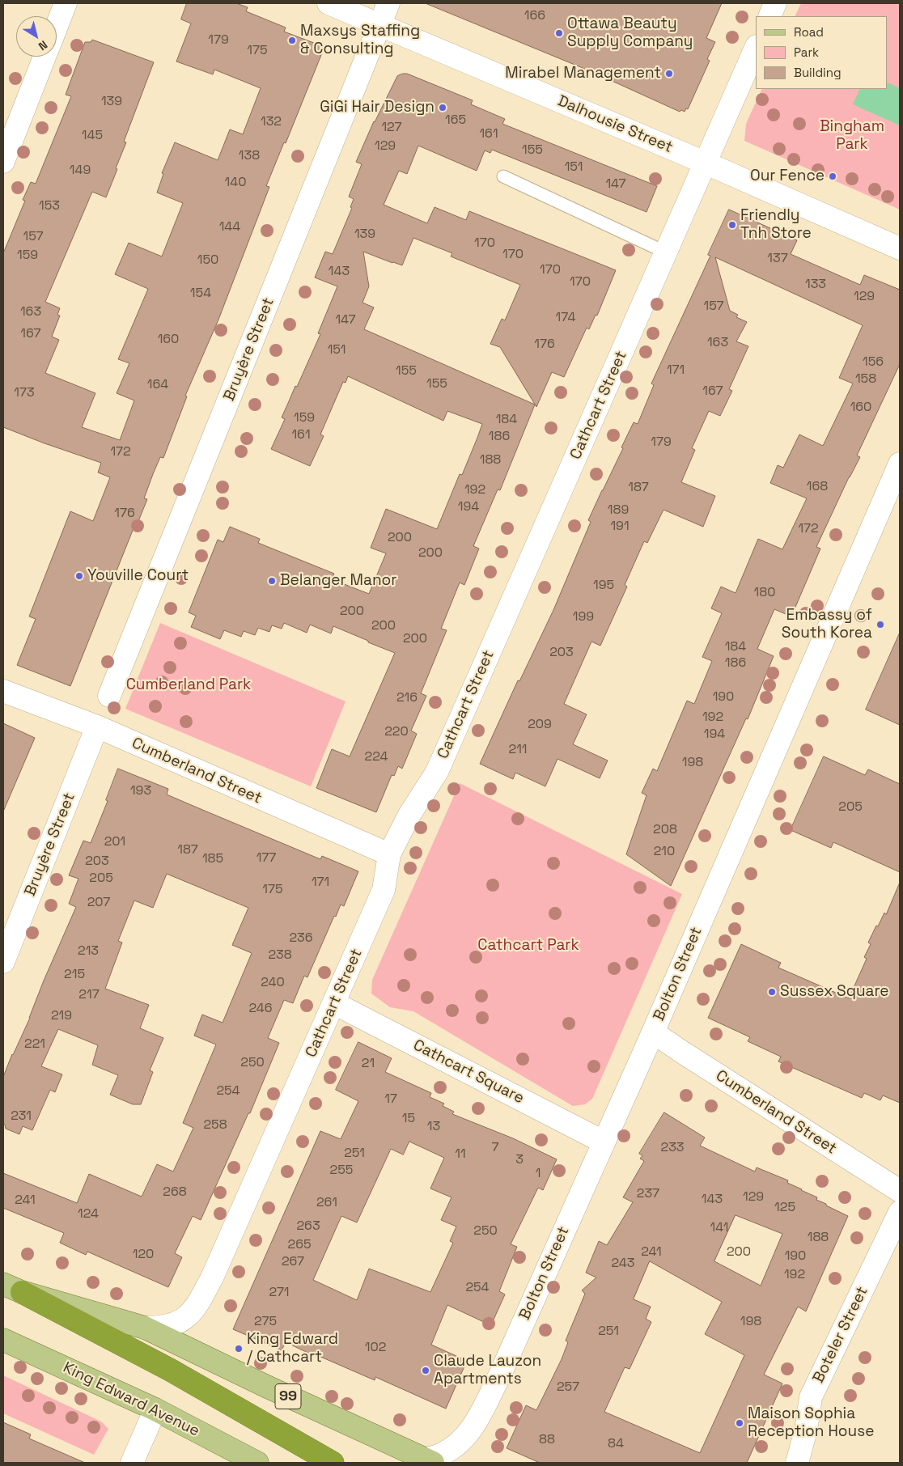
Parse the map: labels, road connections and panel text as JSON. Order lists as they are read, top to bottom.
{
  "streets": {
    "main road": ["99", "King Edward Avenue"],
    "street": [
      "Dalhousie Street",
      "Bruyère Street",
      "Cathcart Street",
      "Cumberland Street",
      "Bolton Street",
      "Cathcart Square",
      "Boteler Street"
    ]
  },
  "crossings": [
    ["Dalhousie Street", "Bruyère Street"],
    ["Dalhousie Street", "Cathcart Street"],
    ["Bruyère Street", "Cumberland Street"],
    ["Cathcart Street", "Cumberland Street"],
    ["Cathcart Street", "Cathcart Square"],
    ["Cathcart Street", "99"],
    ["Cumberland Street", "Bolton Street"],
    ["Bolton Street", "Cathcart Square"],
    ["Bolton Street", "99"]
  ],
  "parks": ["Bingham Park", "Cumberland Park", "Cathcart Park"],
  "places": [
    "Ottawa Beauty Supply Company",
    "Maxsys Staffing & Consulting",
    "Mirabel Management",
    "GiGi Hair Design",
    "Our Fence",
    "Friendly Tnh Store",
    "Youville Court",
    "Belanger Manor",
    "Embassy of South Korea",
    "Sussex Square",
    "King Edward / Cathcart",
    "Claude Lauzon Apartments",
    "Maison Sophia Reception House"
  ],
  "house_numbers": [
    "166",
    "179",
    "175",
    "139",
    "165",
    "132",
    "127",
    "161",
    "145",
    "129",
    "155",
    "138",
    "151",
    "149",
    "140",
    "147",
    "153",
    "144",
    "139",
    "157",
    "170",
    "170",
    "159",
    "137",
    "150",
    "170",
    "143",
    "170",
    "133",
    "154",
    "129",
    "157",
    "163",
    "174",
    "147",
    "167",
    "160",
    "163",
    "176",
    "151",
    "156",
    "171",
    "155",
    "158",
    "155",
    "164",
    "167",
    "173",
    "160",
    "159",
    "184",
    "161",
    "186",
    "179",
    "172",
    "188",
    "168",
    "187",
    "192",
    "194",
    "189",
    "176",
    "191",
    "172",
    "200",
    "200",
    "195",
    "180",
    "200",
    "199",
    "200",
    "200",
    "184",
    "203",
    "186",
    "190",
    "216",
    "192",
    "209",
    "220",
    "194",
    "211",
    "224",
    "198",
    "193",
    "205",
    "208",
    "201",
    "187",
    "210",
    "177",
    "185",
    "203",
    "205",
    "171",
    "175",
    "207",
    "236",
    "213",
    "238",
    "215",
    "240",
    "217",
    "246",
    "219",
    "221",
    "250",
    "21",
    "254",
    "17",
    "231",
    "15",
    "258",
    "13",
    "7",
    "233",
    "251",
    "11",
    "3",
    "255",
    "1",
    "268",
    "237",
    "129",
    "143",
    "241",
    "261",
    "125",
    "124",
    "263",
    "141",
    "250",
    "188",
    "265",
    "241",
    "200",
    "120",
    "190",
    "267",
    "243",
    "192",
    "254",
    "271",
    "275",
    "198",
    "251",
    "102",
    "257",
    "88",
    "84"
  ],
  "legend": ["Road", "Park", "Building"],
  "north": "bottom right"
}
